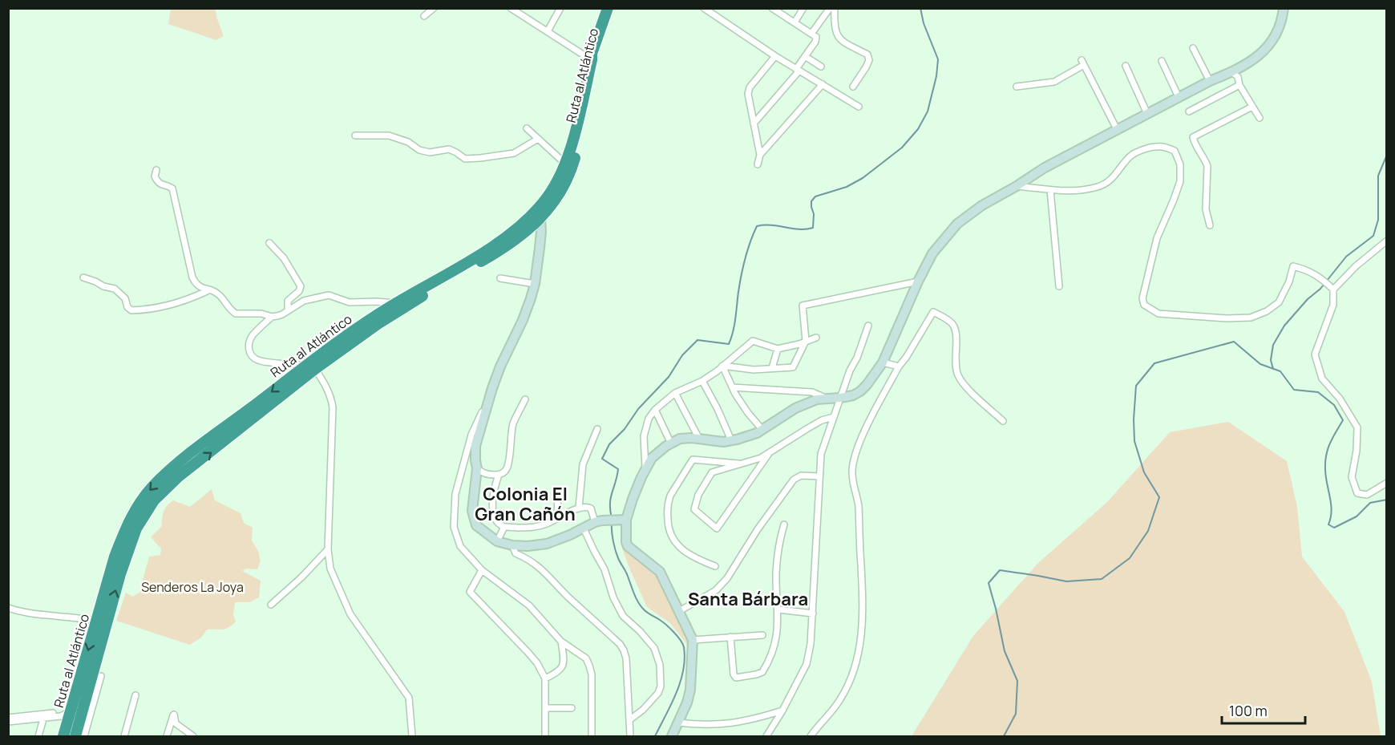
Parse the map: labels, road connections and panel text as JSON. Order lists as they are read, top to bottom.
{
  "streets": {
    "highway": ["Ruta al Atlántico"]
  },
  "districts": ["Colonia El Gran Cañón", "Santa Bárbara"],
  "parks": ["Senderos La Joya"],
  "scale_bar": "100 m"
}
